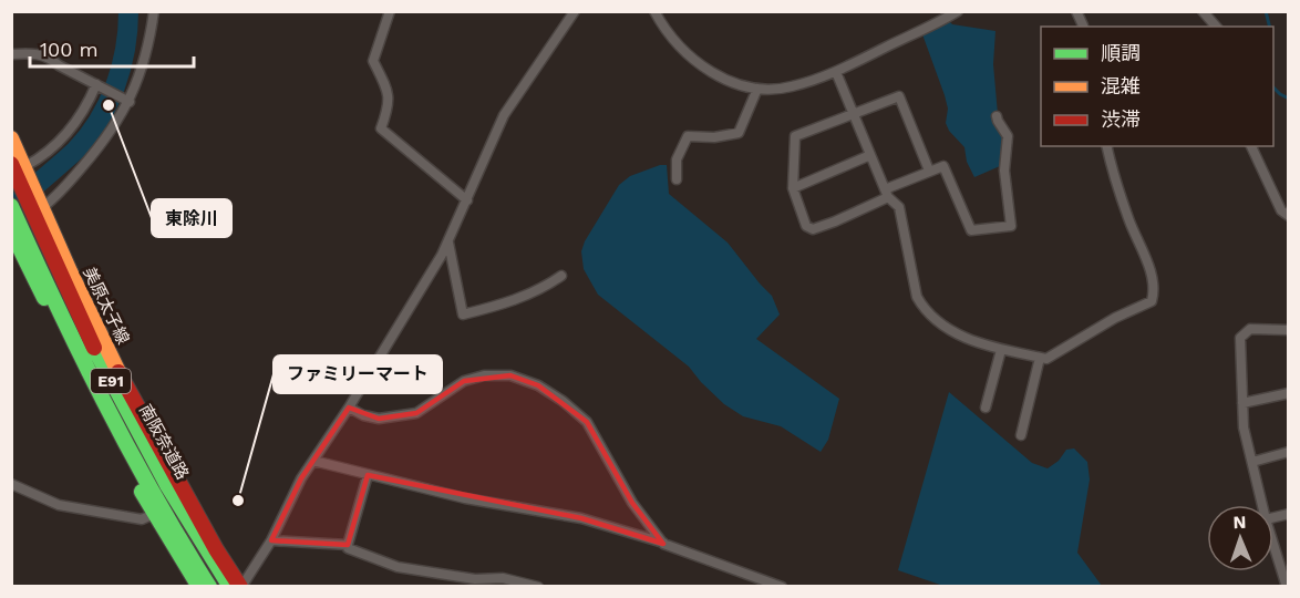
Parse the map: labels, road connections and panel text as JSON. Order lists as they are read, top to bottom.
{
  "streets": {
    "main road": ["美原太子線", "E91", "南阪奈道路"]
  },
  "crossings": [
    ["美原太子線", "南阪奈道路"]
  ],
  "places": ["東除川", "ファミリーマート"],
  "legend": ["順調", "混雑", "渋滞"],
  "scale_bar": "100 m",
  "north": "top"
}
